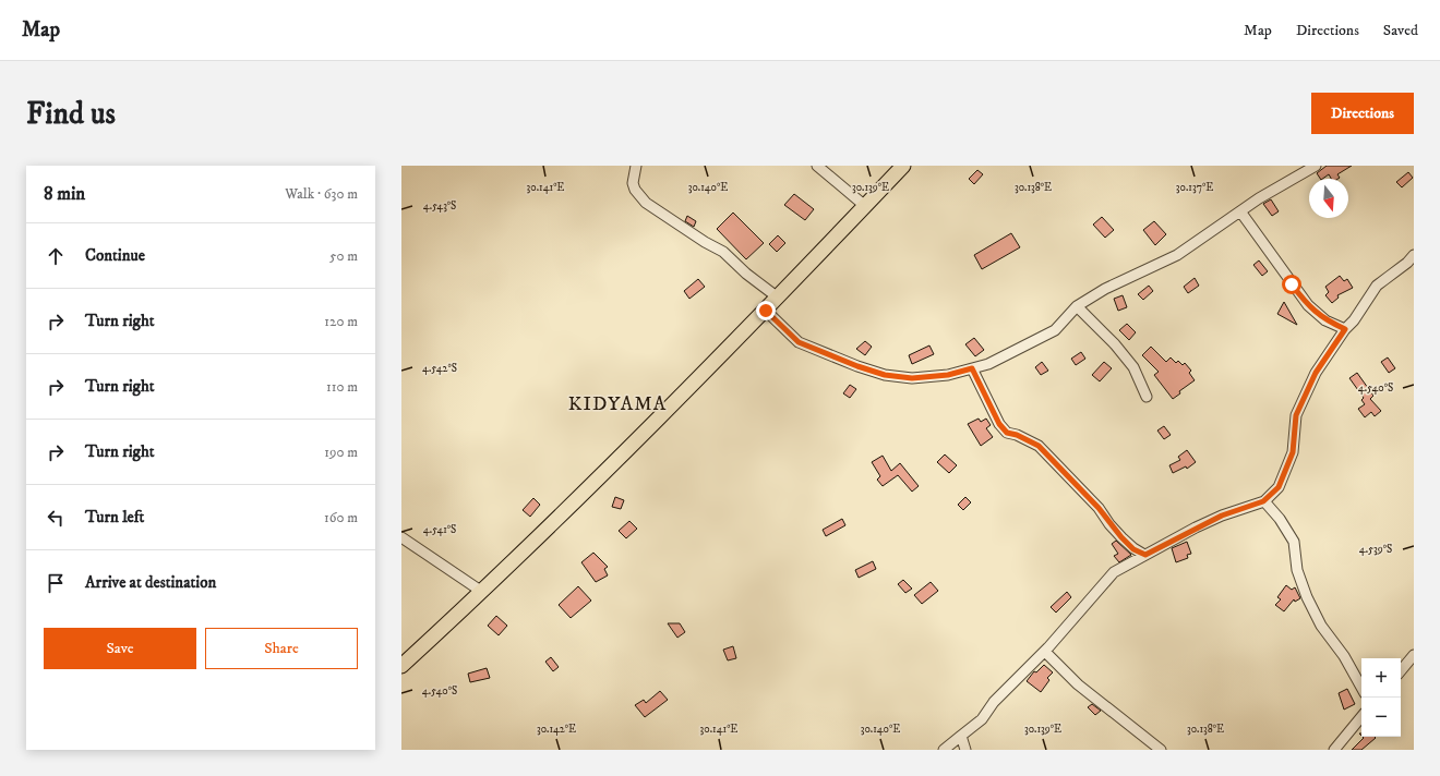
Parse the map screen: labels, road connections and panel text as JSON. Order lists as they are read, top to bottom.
{
  "districts": ["KIDYAMA"],
  "north": "bottom",
  "page": {
    "header": "Map",
    "nav": ["Map", "Directions", "Saved"],
    "buttons": [
      "Directions",
      ["Save", "Share"]
    ],
    "title": "Find us",
    "heading": ["8 min", "Walk · 630 m"],
    "list": [
      ["Continue", "50 m"],
      ["Turn right", "120 m"],
      ["Turn right", "110 m"],
      ["Turn right", "190 m"],
      ["Turn left", "160 m"],
      "Arrive at destination"
    ],
    "map_buttons": ["+", "−"]
  },
  "coordinates": [
    "30.141°E",
    "30.140°E",
    "30.139°E",
    "30.138°E",
    "30.137°E",
    "4.543°S",
    "4.542°S",
    "4.540°S",
    "4.541°S",
    "4.539°S",
    "30.142°E"
  ]
}
